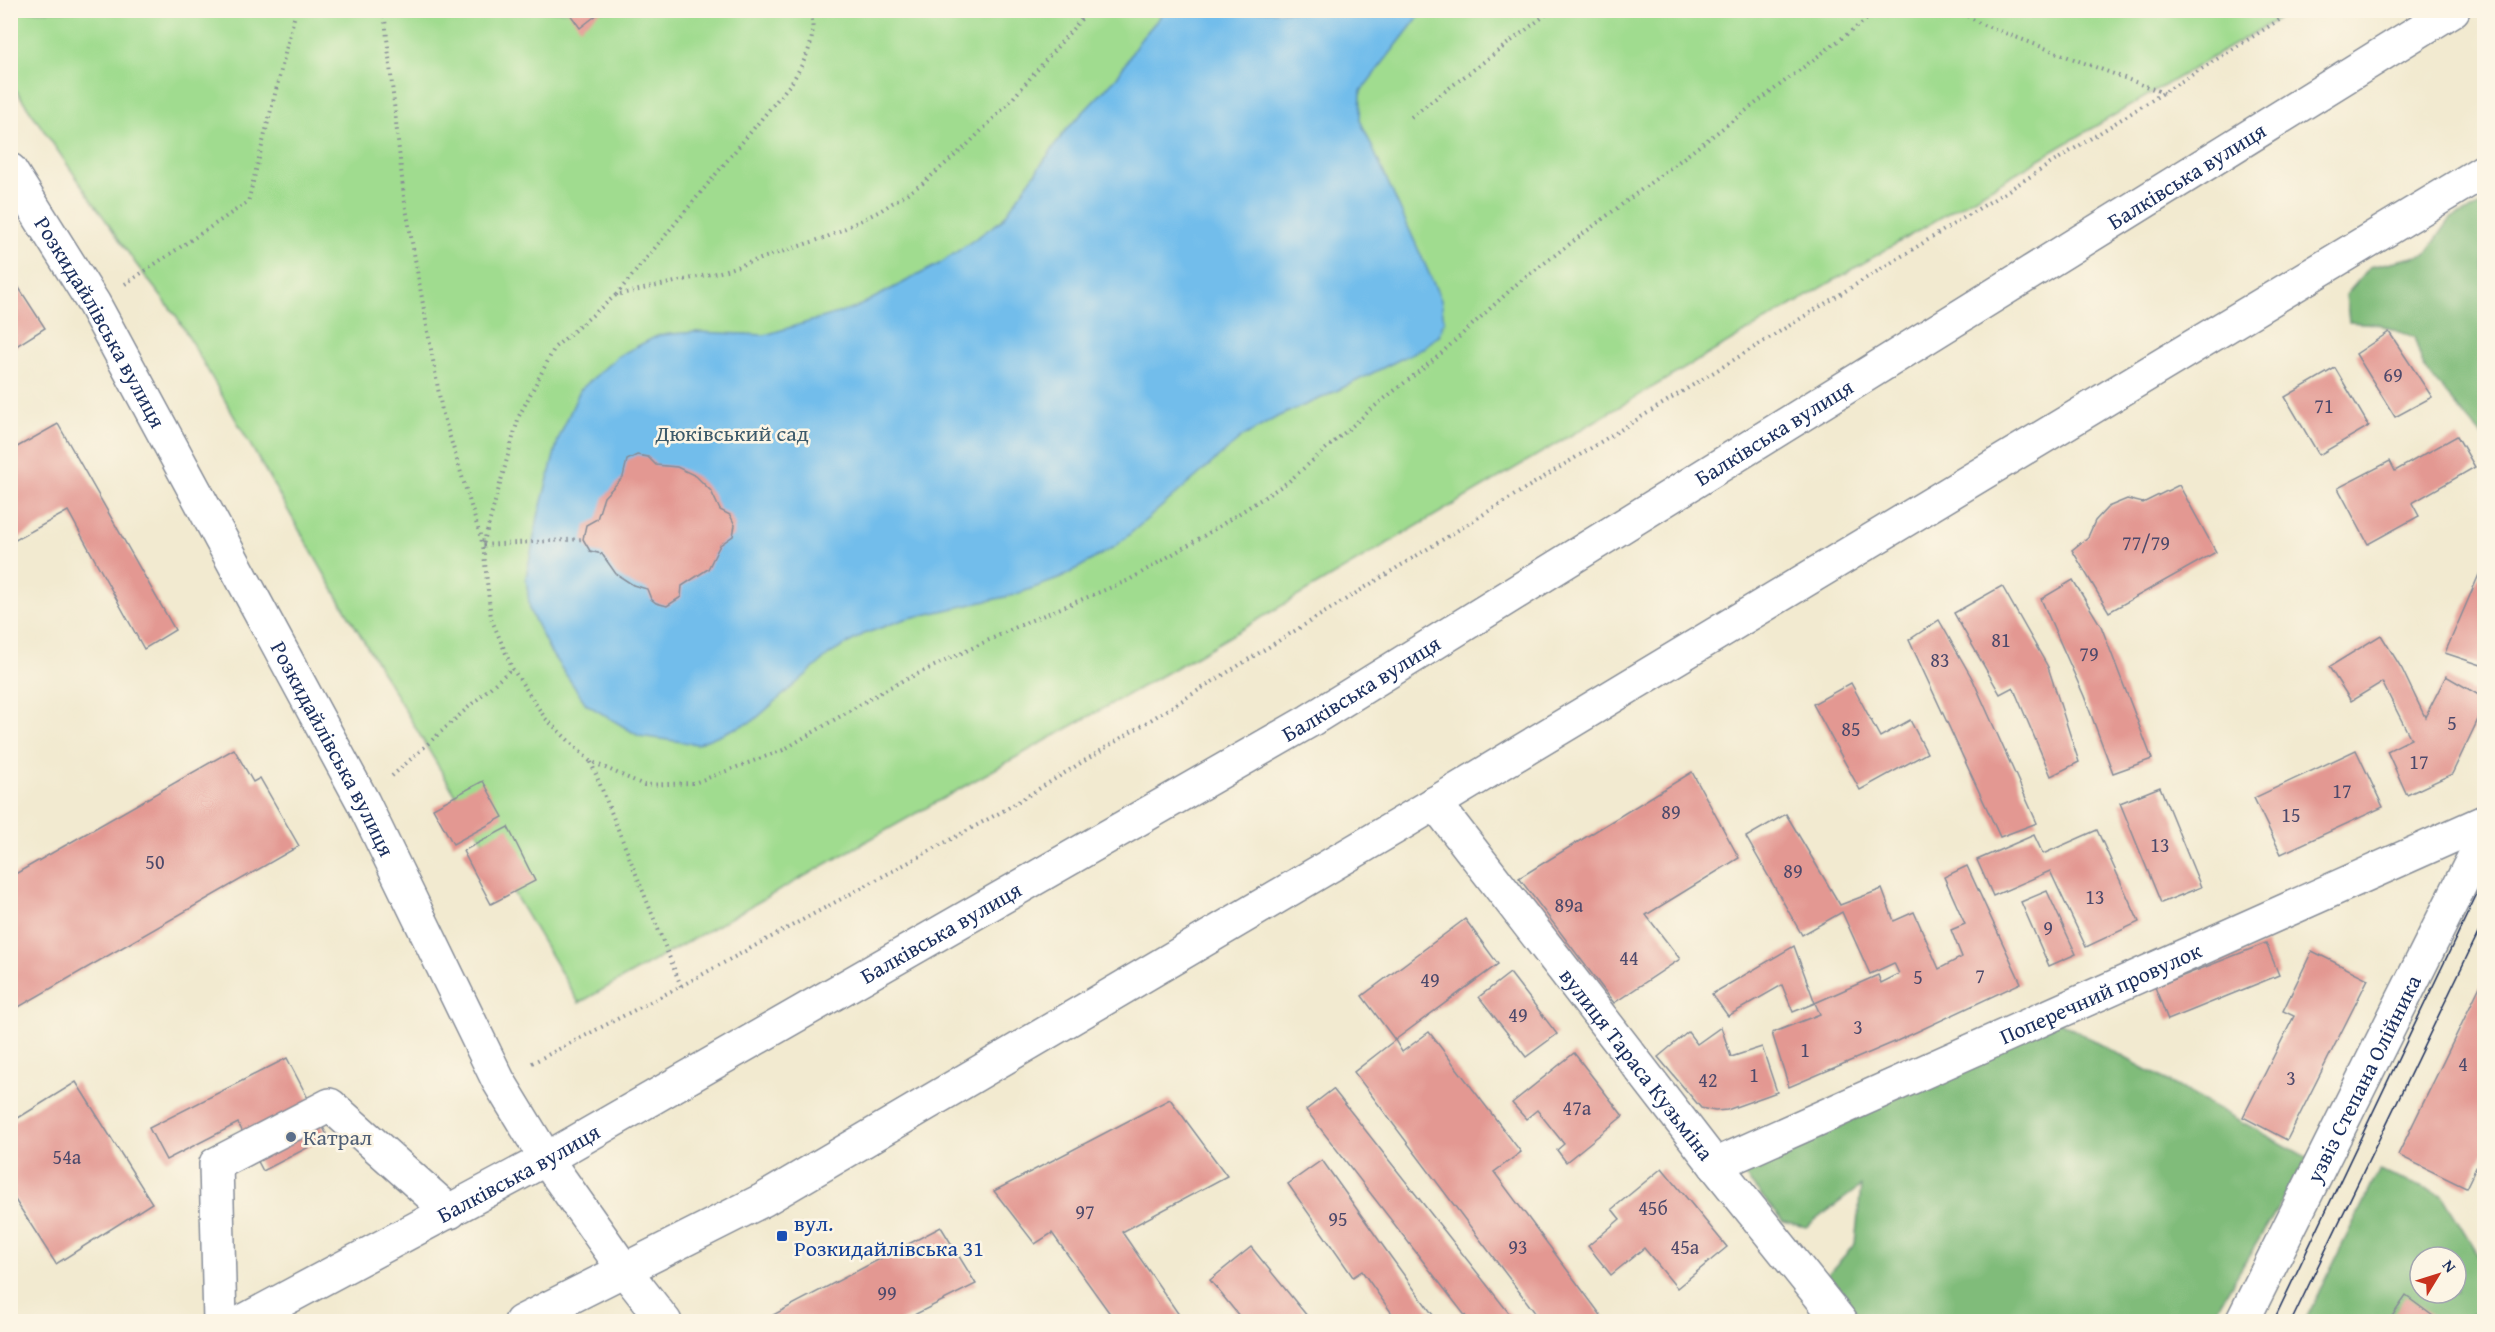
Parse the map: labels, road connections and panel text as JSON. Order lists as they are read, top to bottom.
{
  "streets": {
    "main road": [
      "Балківська вулиця",
      "Розкидайлівська вулиця",
      "Поперечний провулок",
      "вулиця Тараса Кузьміна",
      "узвіз Степана Олійника"
    ]
  },
  "crossings": [
    ["Балківська вулиця", "Розкидайлівська вулиця"],
    ["Поперечний провулок", "вулиця Тараса Кузьміна"]
  ],
  "parks": ["Дюківський сад"],
  "places": {
    "other": ["Катрал"],
    "transit": ["вул. Розкидайлiвська 31"]
  },
  "house_numbers": [
    "69",
    "71",
    "77/79",
    "81",
    "79",
    "83",
    "5",
    "85",
    "17",
    "17",
    "89",
    "15",
    "13",
    "50",
    "89",
    "13",
    "89а",
    "9",
    "44",
    "7",
    "5",
    "49",
    "49",
    "3",
    "1",
    "4",
    "1",
    "3",
    "42",
    "47а",
    "54а",
    "45б",
    "97",
    "95",
    "93",
    "45а",
    "99"
  ],
  "north": "top right"
}
